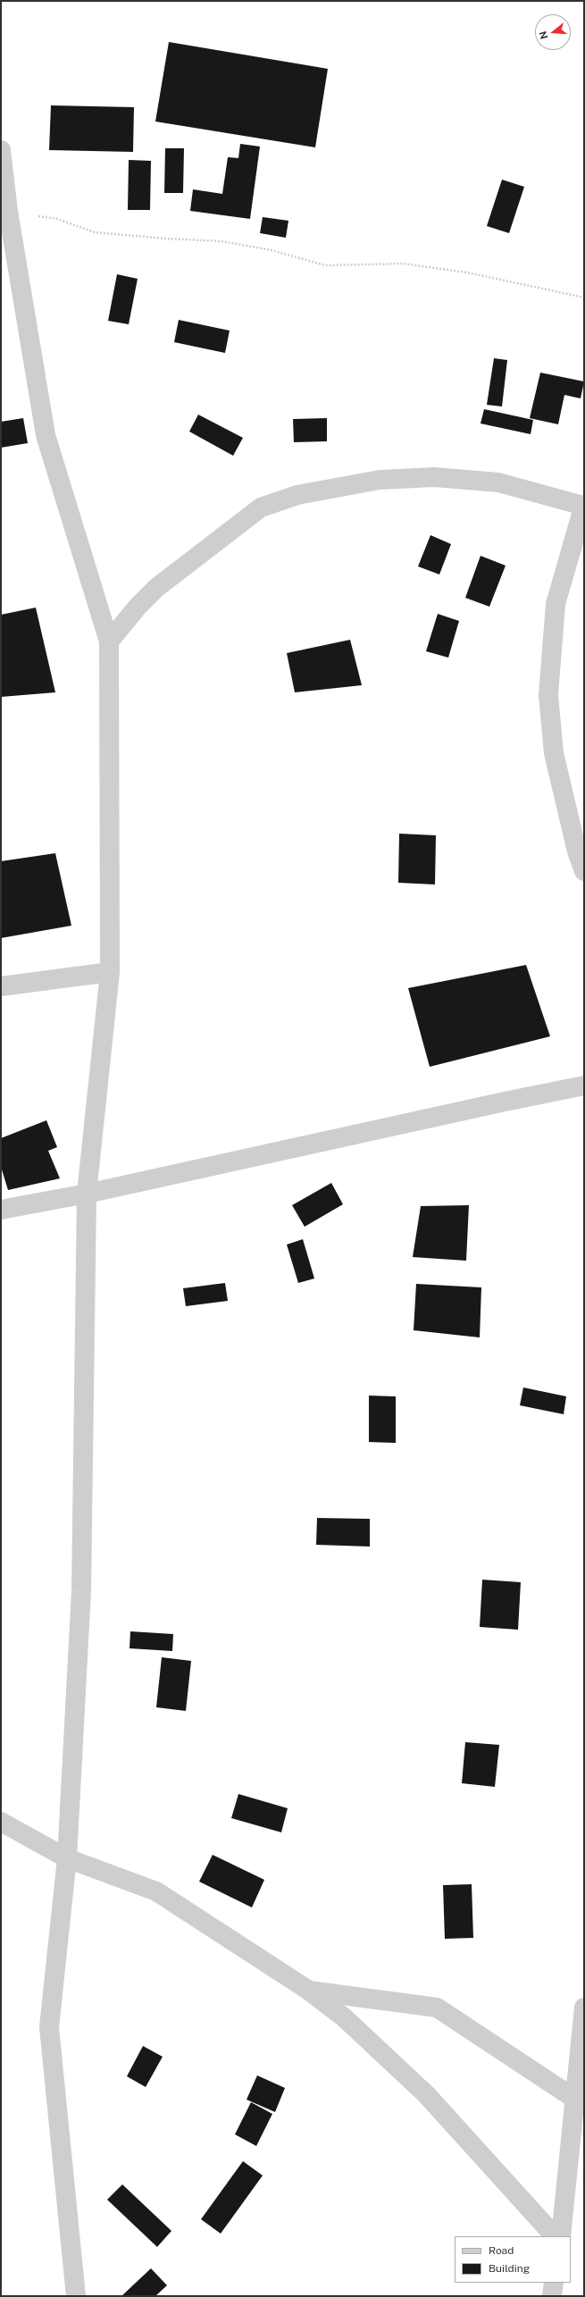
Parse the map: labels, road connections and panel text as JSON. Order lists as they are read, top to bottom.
{
  "legend": ["Road", "Building"],
  "north": "left"
}
